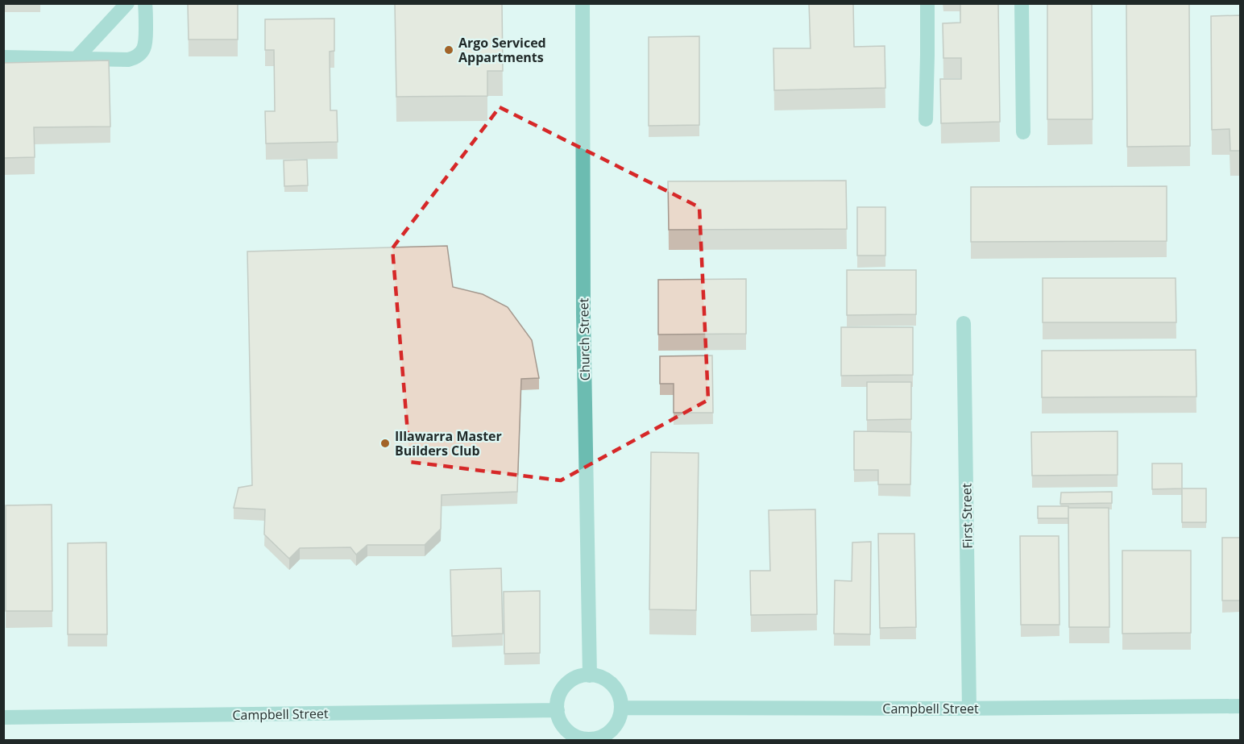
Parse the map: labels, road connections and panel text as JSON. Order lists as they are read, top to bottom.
{
  "streets": {
    "street": ["Church Street", "First Street", "Campbell Street"]
  },
  "crossings": [
    ["Church Street", "Campbell Street"],
    ["First Street", "Campbell Street"]
  ],
  "places": ["Argo Serviced Appartments", "Illawarra Master Builders Club"]
}
